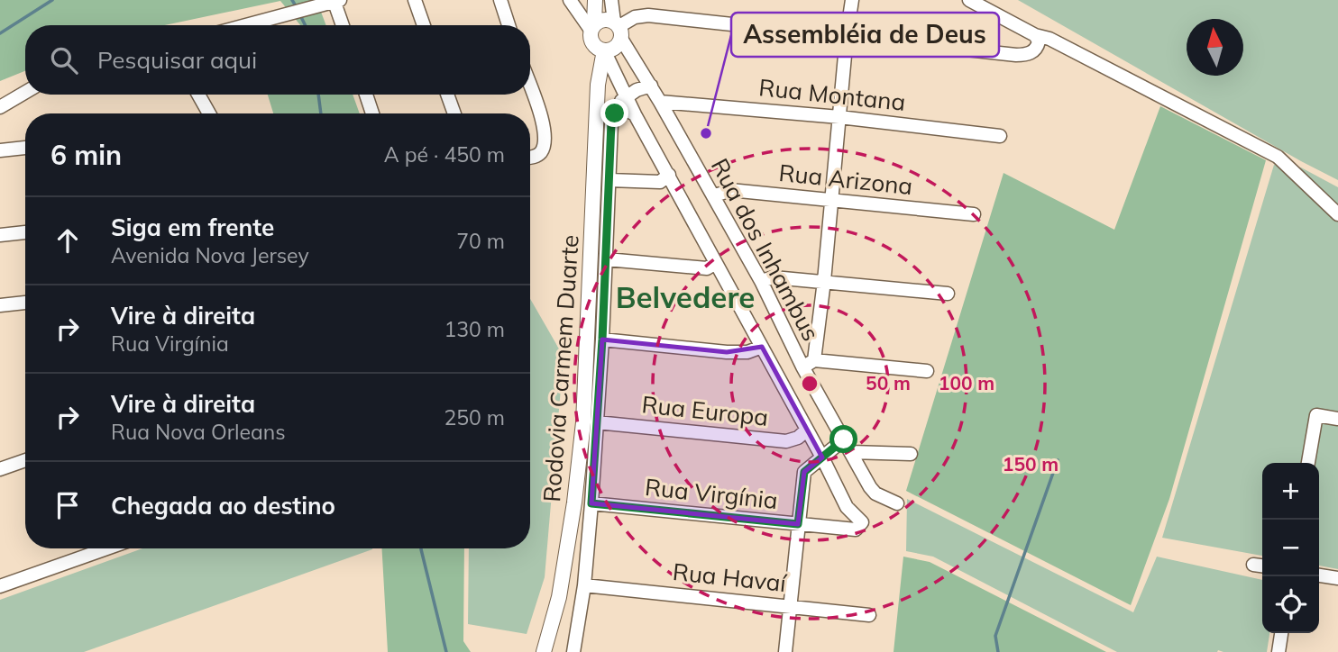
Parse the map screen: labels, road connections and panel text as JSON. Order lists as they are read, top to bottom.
{
  "streets": {
    "street": [
      "Rua Montana",
      "Rua Arizona",
      "Rua dos Inhambus",
      "Rodovia Carmem Duarte",
      "Rua Europa",
      "Rua Virgínia",
      "Rua Havaí"
    ]
  },
  "crossings": [
    ["Rua Montana", "Rua dos Inhambus"],
    ["Rua Arizona", "Rua dos Inhambus"],
    ["Rua dos Inhambus", "Rodovia Carmem Duarte"],
    ["Rua dos Inhambus", "Rua Europa"],
    ["Rua dos Inhambus", "Rua Virgínia"]
  ],
  "districts": ["Belvedere"],
  "places": ["Assembléia de Deus"],
  "north": "top",
  "page": {
    "search": "Pesquisar aqui",
    "heading": ["6 min", "A pé · 450 m"],
    "list": [
      ["Siga em frente", "Avenida Nova Jersey", "70 m"],
      ["Vire à direita", "Rua Virgínia", "130 m"],
      ["Vire à direita", "Rua Nova Orleans", "250 m"],
      "Chegada ao destino"
    ],
    "map_buttons": ["+", "−"]
  },
  "rings": ["50 m", "100 m", "150 m"]
}
